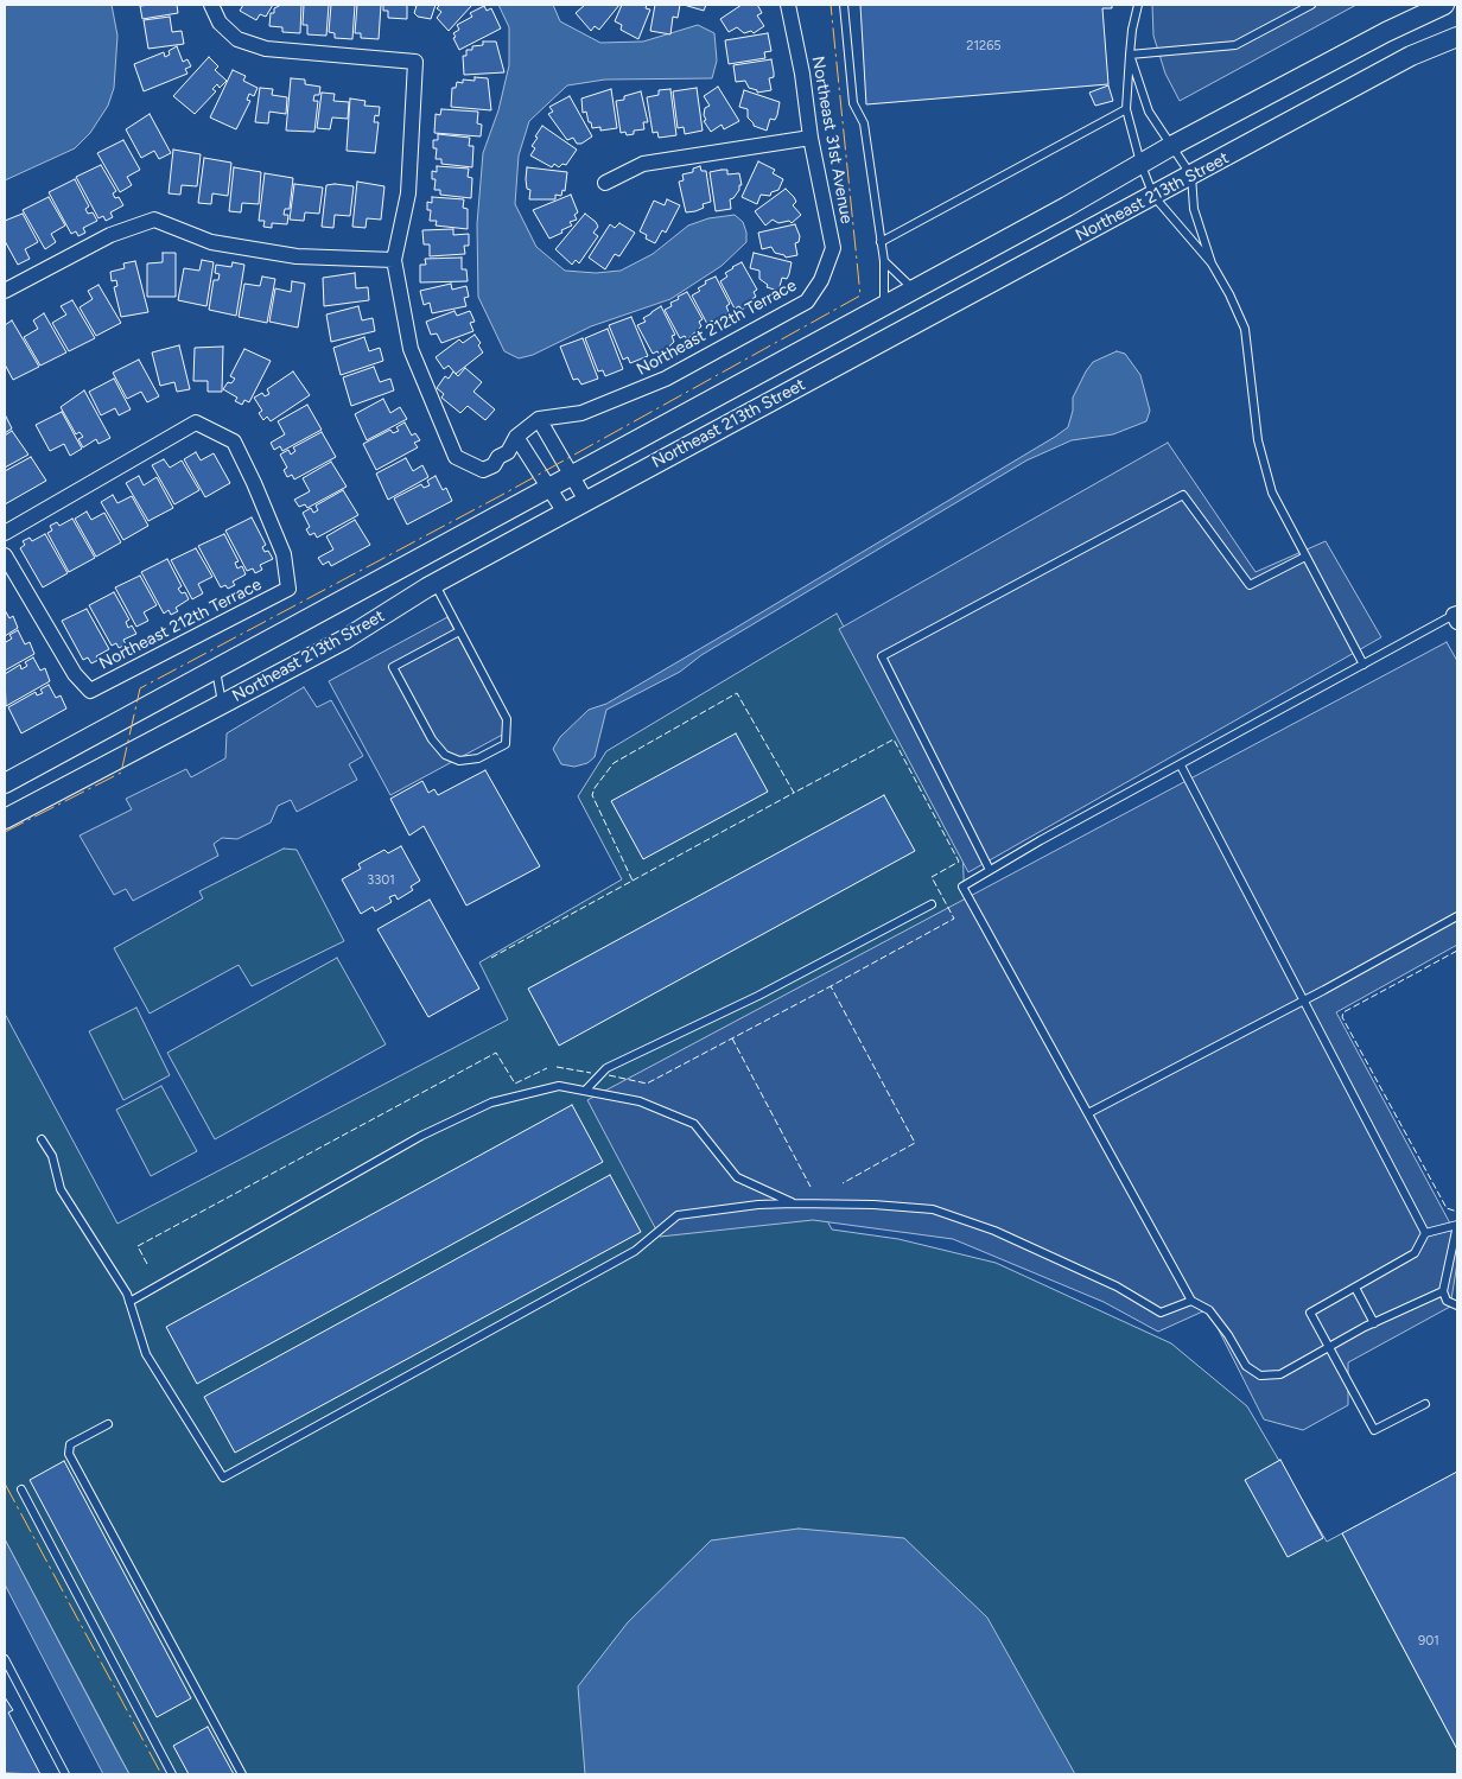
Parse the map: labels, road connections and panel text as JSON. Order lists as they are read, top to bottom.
{
  "streets": {
    "street": ["Northeast 31st Avenue", "Northeast 213th Street", "Northeast 212th Terrace"]
  },
  "crossings": [
    ["Northeast 31st Avenue", "Northeast 212th Terrace"]
  ],
  "house_numbers": ["21265", "3301", "901"]
}
